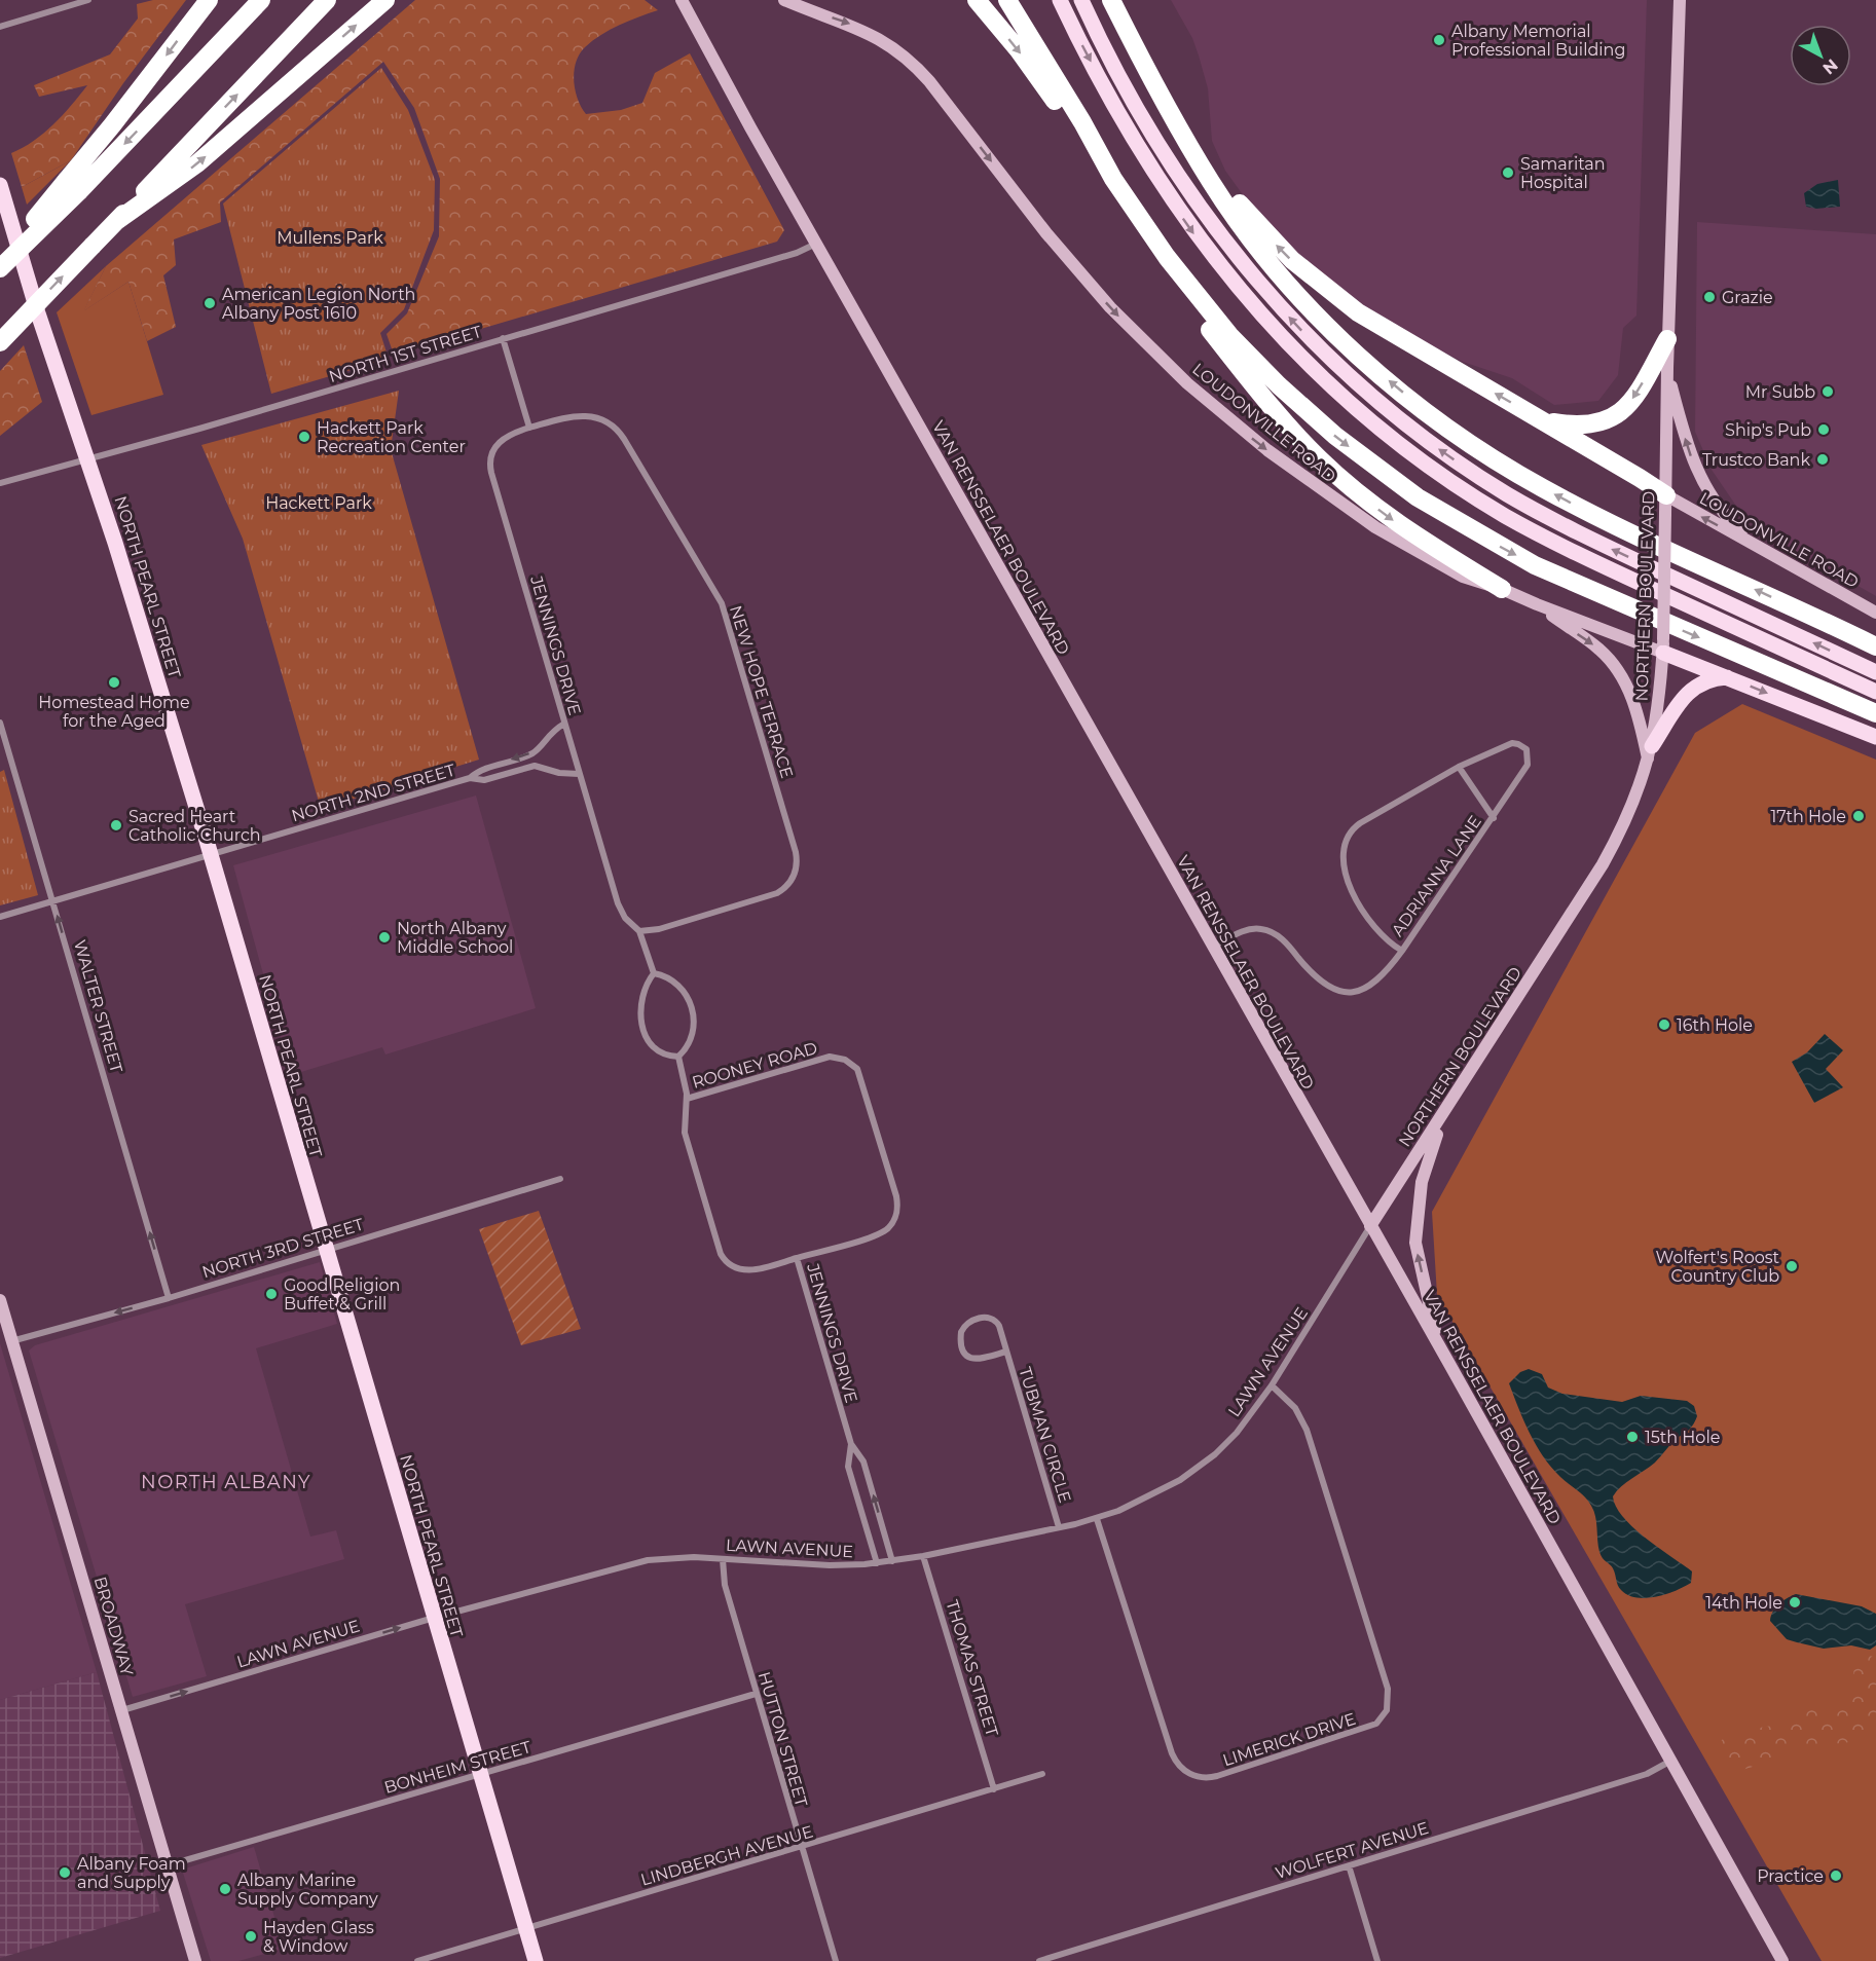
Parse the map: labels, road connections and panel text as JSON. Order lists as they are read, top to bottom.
{
  "streets": {
    "main road": ["NORTH PEARL STREET"],
    "street": [
      "NORTH 1ST STREET",
      "LOUDONVILLE ROAD",
      "VAN RENSSELAER BOULEVARD",
      "NORTHERN BOULEVARD",
      "JENNINGS DRIVE",
      "NEW HOPE TERRACE",
      "NORTH 2ND STREET",
      "ADRIANNA LANE",
      "WALTER STREET",
      "ROONEY ROAD",
      "NORTH 3RD STREET",
      "LAWN AVENUE",
      "TUBMAN CIRCLE",
      "BROADWAY",
      "THOMAS STREET",
      "HUTTON STREET",
      "LIMERICK DRIVE",
      "BONHEIM STREET",
      "WOLFERT AVENUE",
      "LINDBERGH AVENUE"
    ]
  },
  "crossings": [
    ["NORTH 1ST STREET", "VAN RENSSELAER BOULEVARD"],
    ["NORTH 1ST STREET", "NORTH PEARL STREET"],
    ["LOUDONVILLE ROAD", "NORTHERN BOULEVARD"],
    ["VAN RENSSELAER BOULEVARD", "NORTHERN BOULEVARD"],
    ["VAN RENSSELAER BOULEVARD", "ADRIANNA LANE"],
    ["VAN RENSSELAER BOULEVARD", "LAWN AVENUE"],
    ["VAN RENSSELAER BOULEVARD", "WOLFERT AVENUE"],
    ["NORTH PEARL STREET", "NORTH 2ND STREET"],
    ["NORTH PEARL STREET", "NORTH 3RD STREET"],
    ["NORTH PEARL STREET", "LAWN AVENUE"],
    ["NORTH PEARL STREET", "BONHEIM STREET"],
    ["NORTH PEARL STREET", "LINDBERGH AVENUE"],
    ["NORTHERN BOULEVARD", "LAWN AVENUE"],
    ["JENNINGS DRIVE", "NEW HOPE TERRACE"],
    ["JENNINGS DRIVE", "NORTH 2ND STREET"],
    ["JENNINGS DRIVE", "ROONEY ROAD"],
    ["JENNINGS DRIVE", "LAWN AVENUE"],
    ["NORTH 2ND STREET", "WALTER STREET"],
    ["WALTER STREET", "NORTH 3RD STREET"],
    ["NORTH 3RD STREET", "BROADWAY"],
    ["LAWN AVENUE", "TUBMAN CIRCLE"],
    ["LAWN AVENUE", "BROADWAY"],
    ["LAWN AVENUE", "THOMAS STREET"],
    ["LAWN AVENUE", "HUTTON STREET"],
    ["LAWN AVENUE", "LIMERICK DRIVE"],
    ["BROADWAY", "BONHEIM STREET"],
    ["THOMAS STREET", "LINDBERGH AVENUE"],
    ["HUTTON STREET", "BONHEIM STREET"],
    ["HUTTON STREET", "LINDBERGH AVENUE"]
  ],
  "one_way": ["WALTER STREET"],
  "districts": ["NORTH ALBANY"],
  "parks": ["Mullens Park", "Hackett Park"],
  "places": [
    "Albany Memorial Professional Building",
    "Samaritan Hospital",
    "Grazie",
    "American Legion North Albany Post 1610",
    "Mr Subb",
    "Ship's Pub",
    "Hackett Park Recreation Center",
    "Trustco Bank",
    "Homestead Home for the Aged",
    "17th Hole",
    "Sacred Heart Catholic Church",
    "North Albany Middle School",
    "16th Hole",
    "Wolfert's Roost Country Club",
    "Good Religion Buffet & Grill",
    "15th Hole",
    "14th Hole",
    "Albany Foam and Supply",
    "Practice",
    "Albany Marine Supply Company",
    "Hayden Glass & Window"
  ],
  "north": "bottom right"
}
